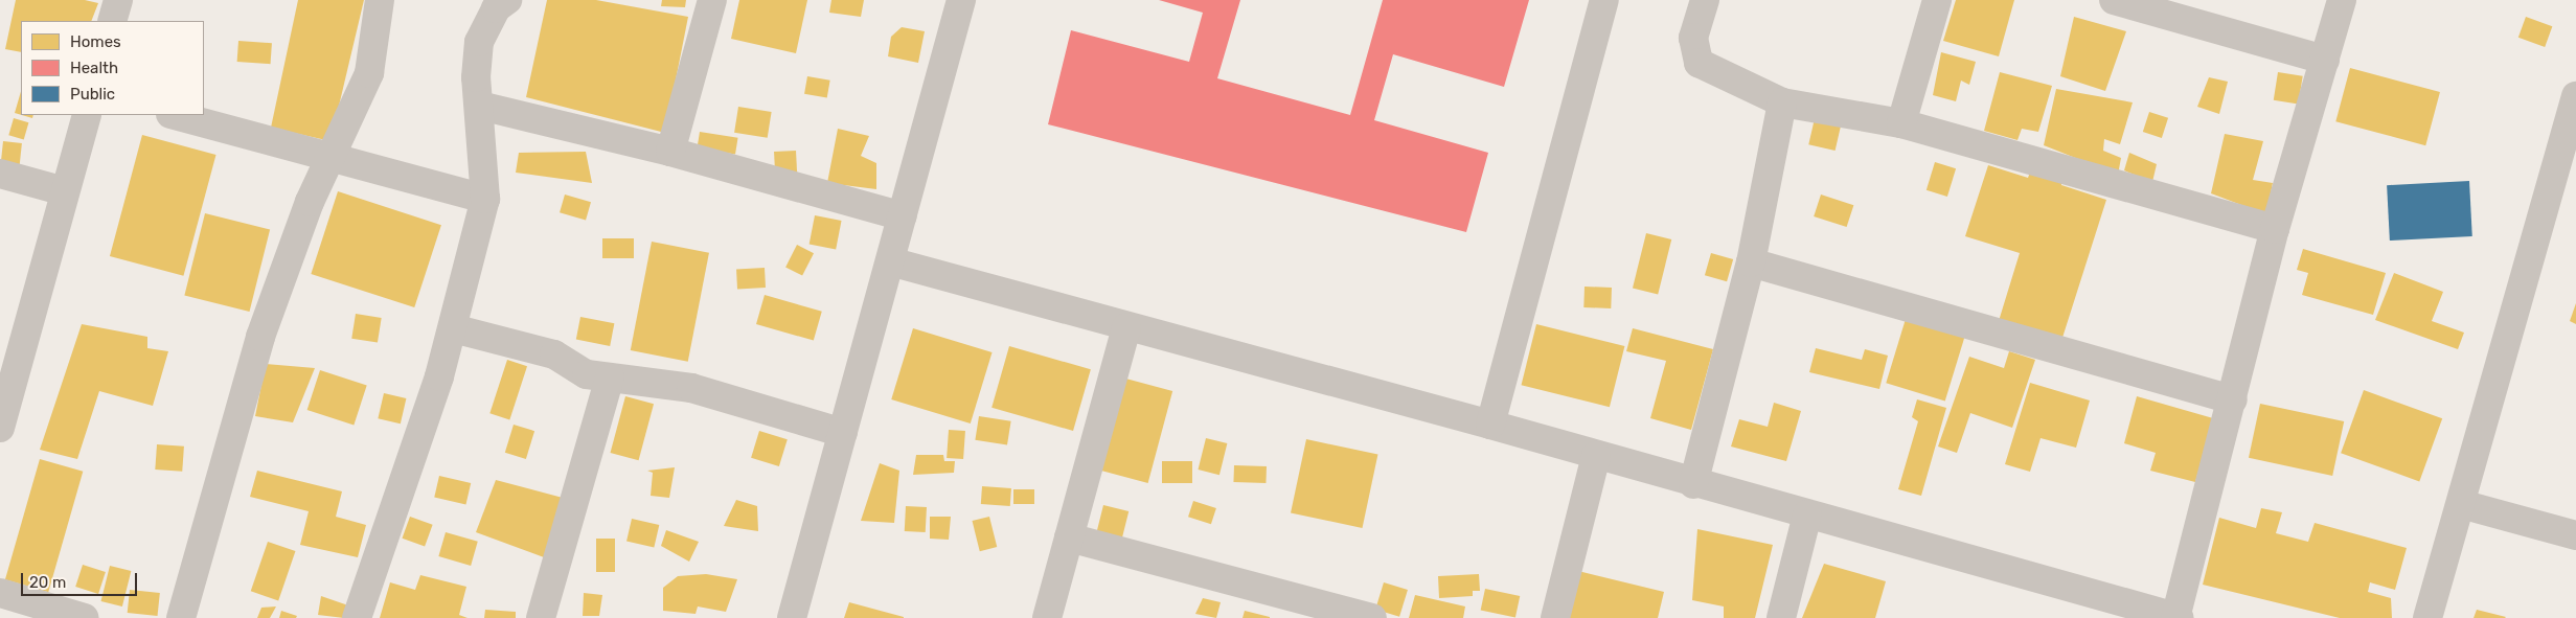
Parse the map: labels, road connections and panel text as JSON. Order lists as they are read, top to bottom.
{
  "legend": ["Homes", "Health", "Public"],
  "scale_bar": "20 m"
}
